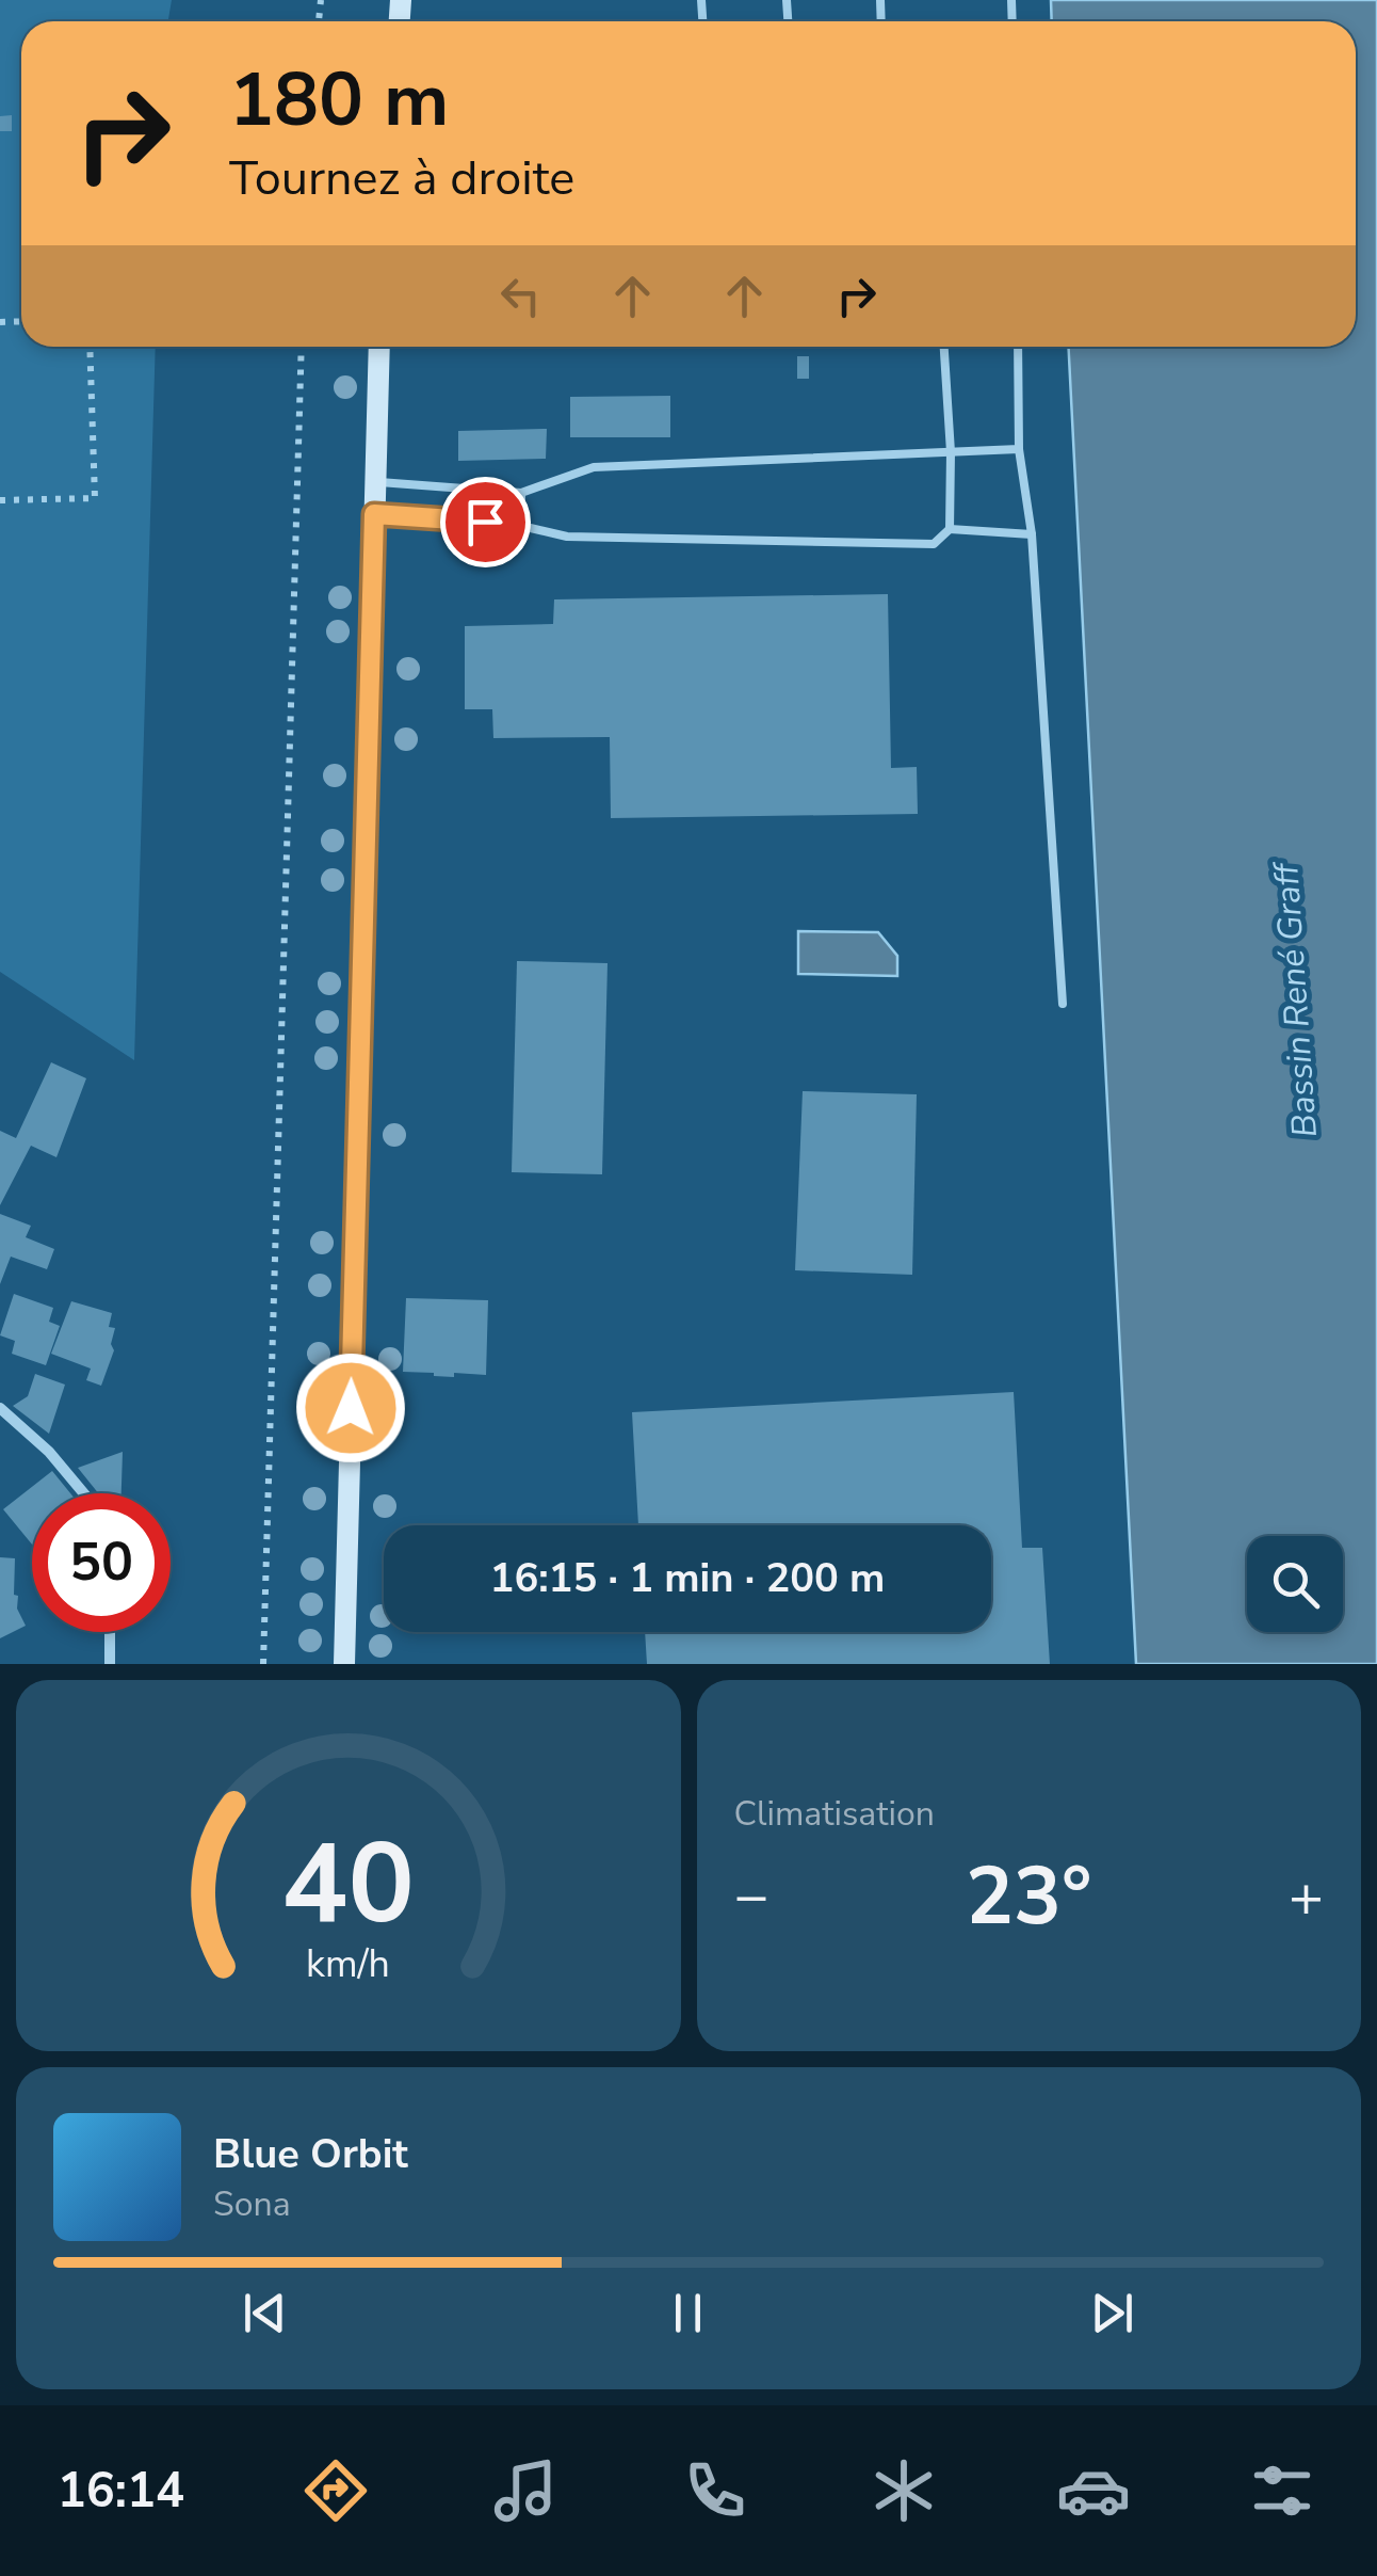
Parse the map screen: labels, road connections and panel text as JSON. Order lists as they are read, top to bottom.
{
  "water": ["Bassin René Graff"],
  "page": {
    "turn": ["180 m", "Tournez à droite"],
    "limit": "50",
    "trip": "16:15 · 1 min · 200 m",
    "tile": "Climatisation",
    "heat": ["−", "23°", "+"],
    "song": ["Blue Orbit", "Sona"],
    "tabs": "16:14",
    "gauge": ["40", "km/h"]
  }
}
